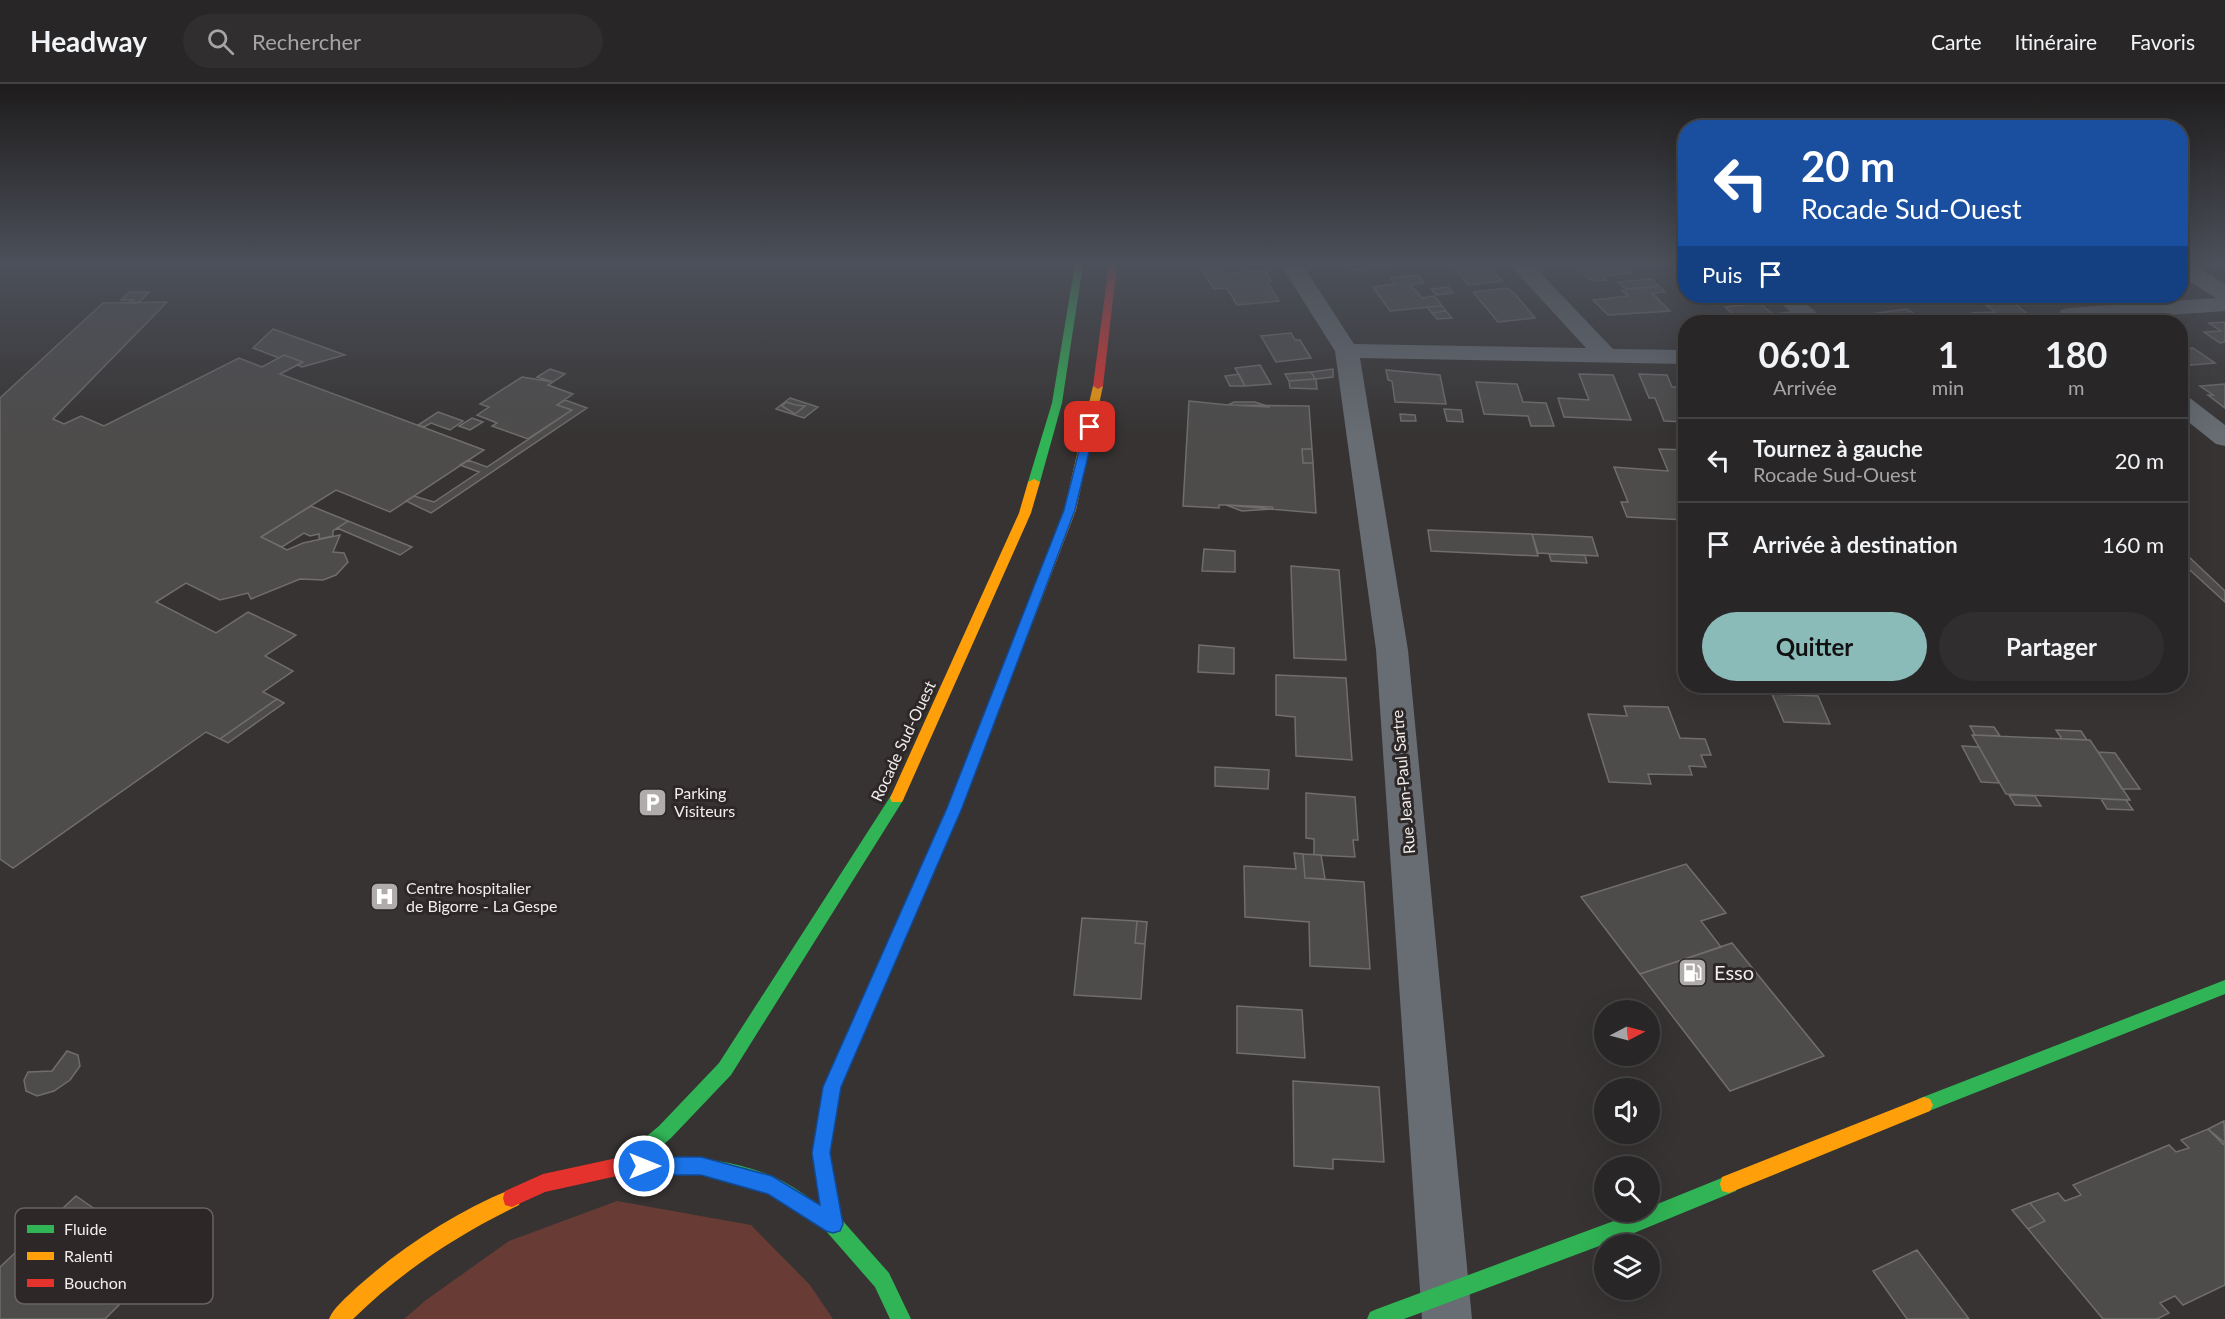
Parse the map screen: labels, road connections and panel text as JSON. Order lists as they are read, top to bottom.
{
  "streets": {
    "main road": ["Rocade Sud-Ouest"],
    "street": ["Rue Jean-Paul Sartre"]
  },
  "places": {
    "parking": ["Parking Visiteurs"],
    "hospital": ["Centre hospitalier de Bigorre - La Gespe"],
    "fuel station": ["Esso"]
  },
  "legend": ["Fluide", "Ralenti", "Bouchon"],
  "north": "right",
  "page": {
    "header": "Headway",
    "search": "Rechercher",
    "nav": ["Carte", "Itinéraire", "Favoris"],
    "turn": ["20 m", "Rocade Sud-Ouest"],
    "then": "Puis",
    "eta": [
      "06:01",
      "Arrivée",
      "1",
      "min",
      "180",
      "m"
    ],
    "list": [
      {
        "name": "Tournez à gauche",
        "note": "Rocade Sud-Ouest",
        "value": "20 m"
      },
      {
        "name": "Arrivée à destination",
        "value": "160 m"
      }
    ],
    "buttons": ["Quitter", "Partager"]
  }
}
